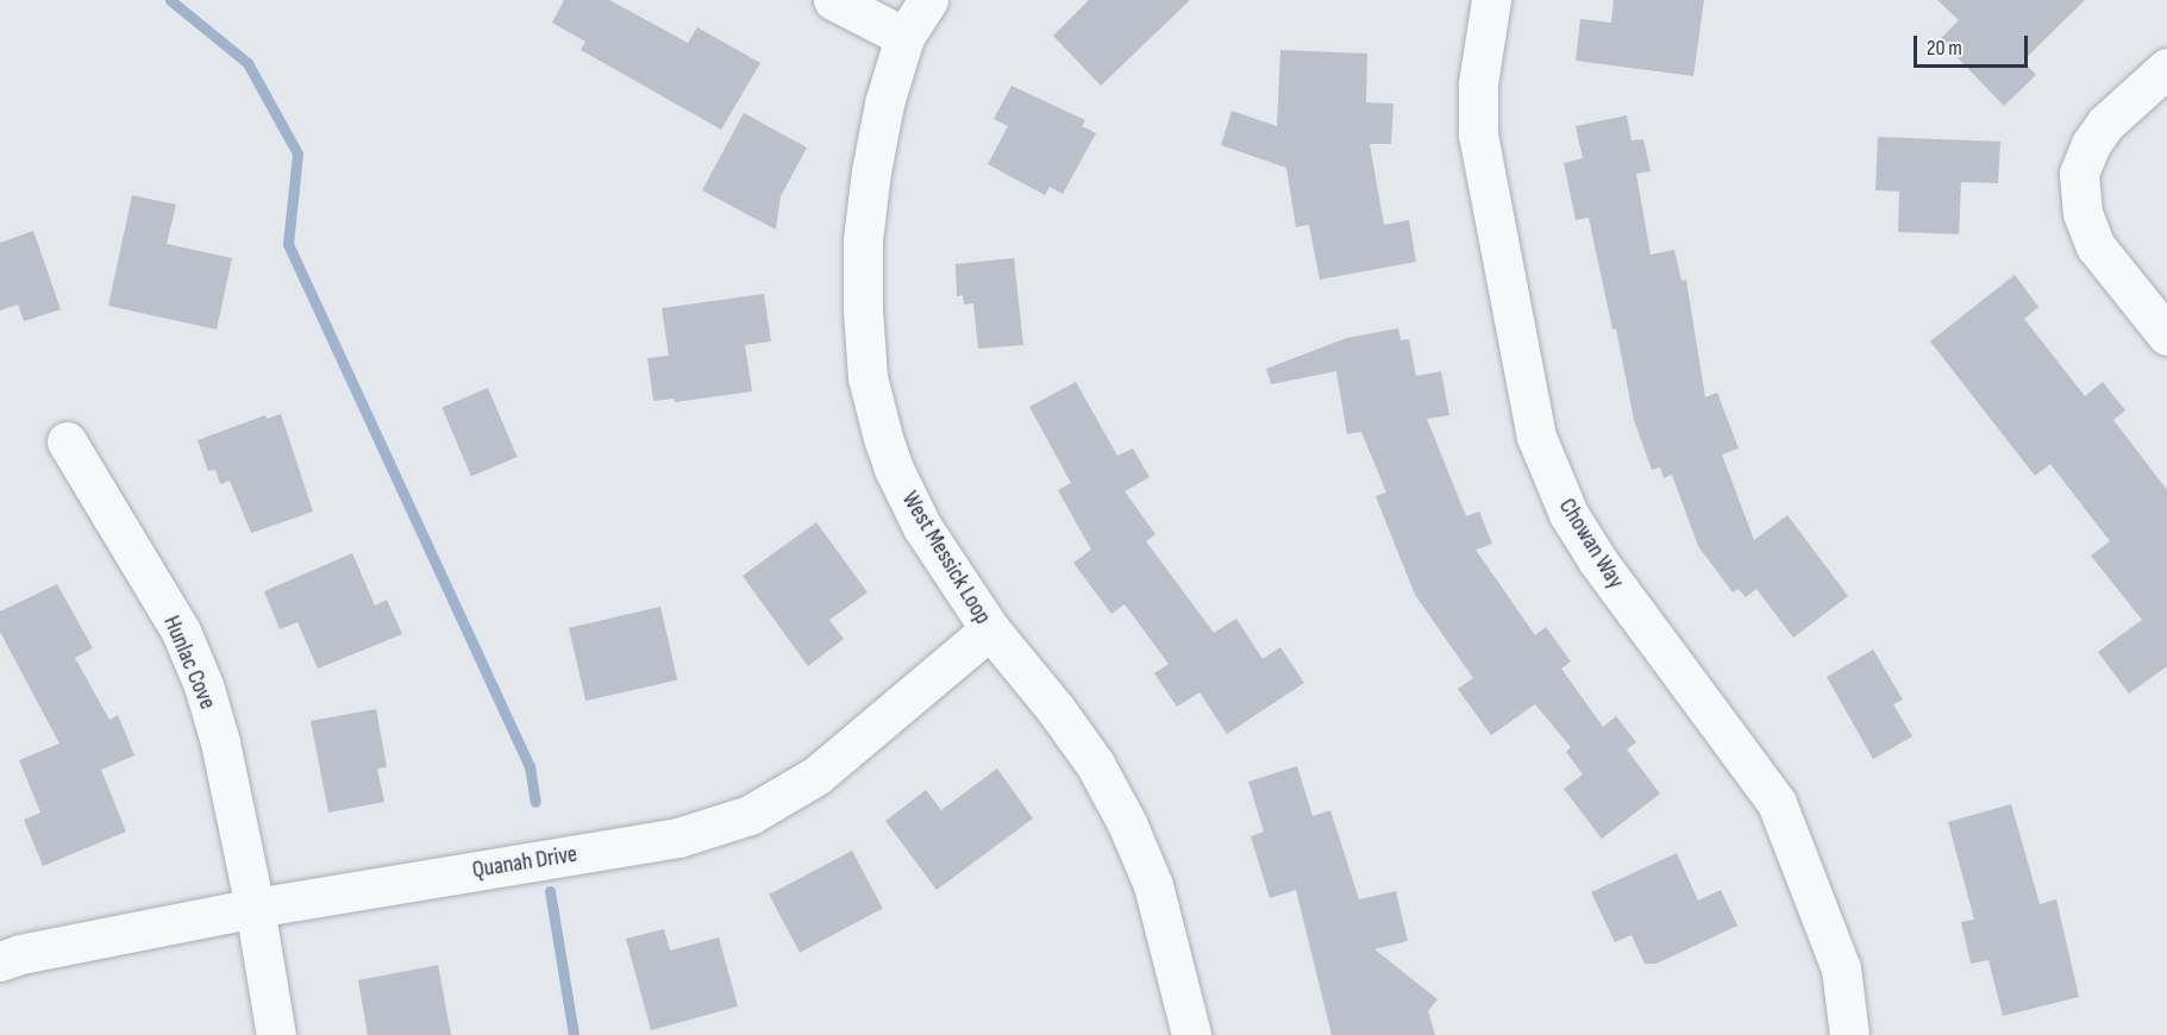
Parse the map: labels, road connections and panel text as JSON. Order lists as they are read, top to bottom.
{
  "streets": {
    "street": [
      "Chowan Way",
      "West Messick Loop",
      "Hunlac Cove",
      "Quanah Drive"
    ]
  },
  "crossings": [
    ["West Messick Loop", "Quanah Drive"],
    ["Hunlac Cove", "Quanah Drive"]
  ],
  "scale_bar": "20 m"
}
